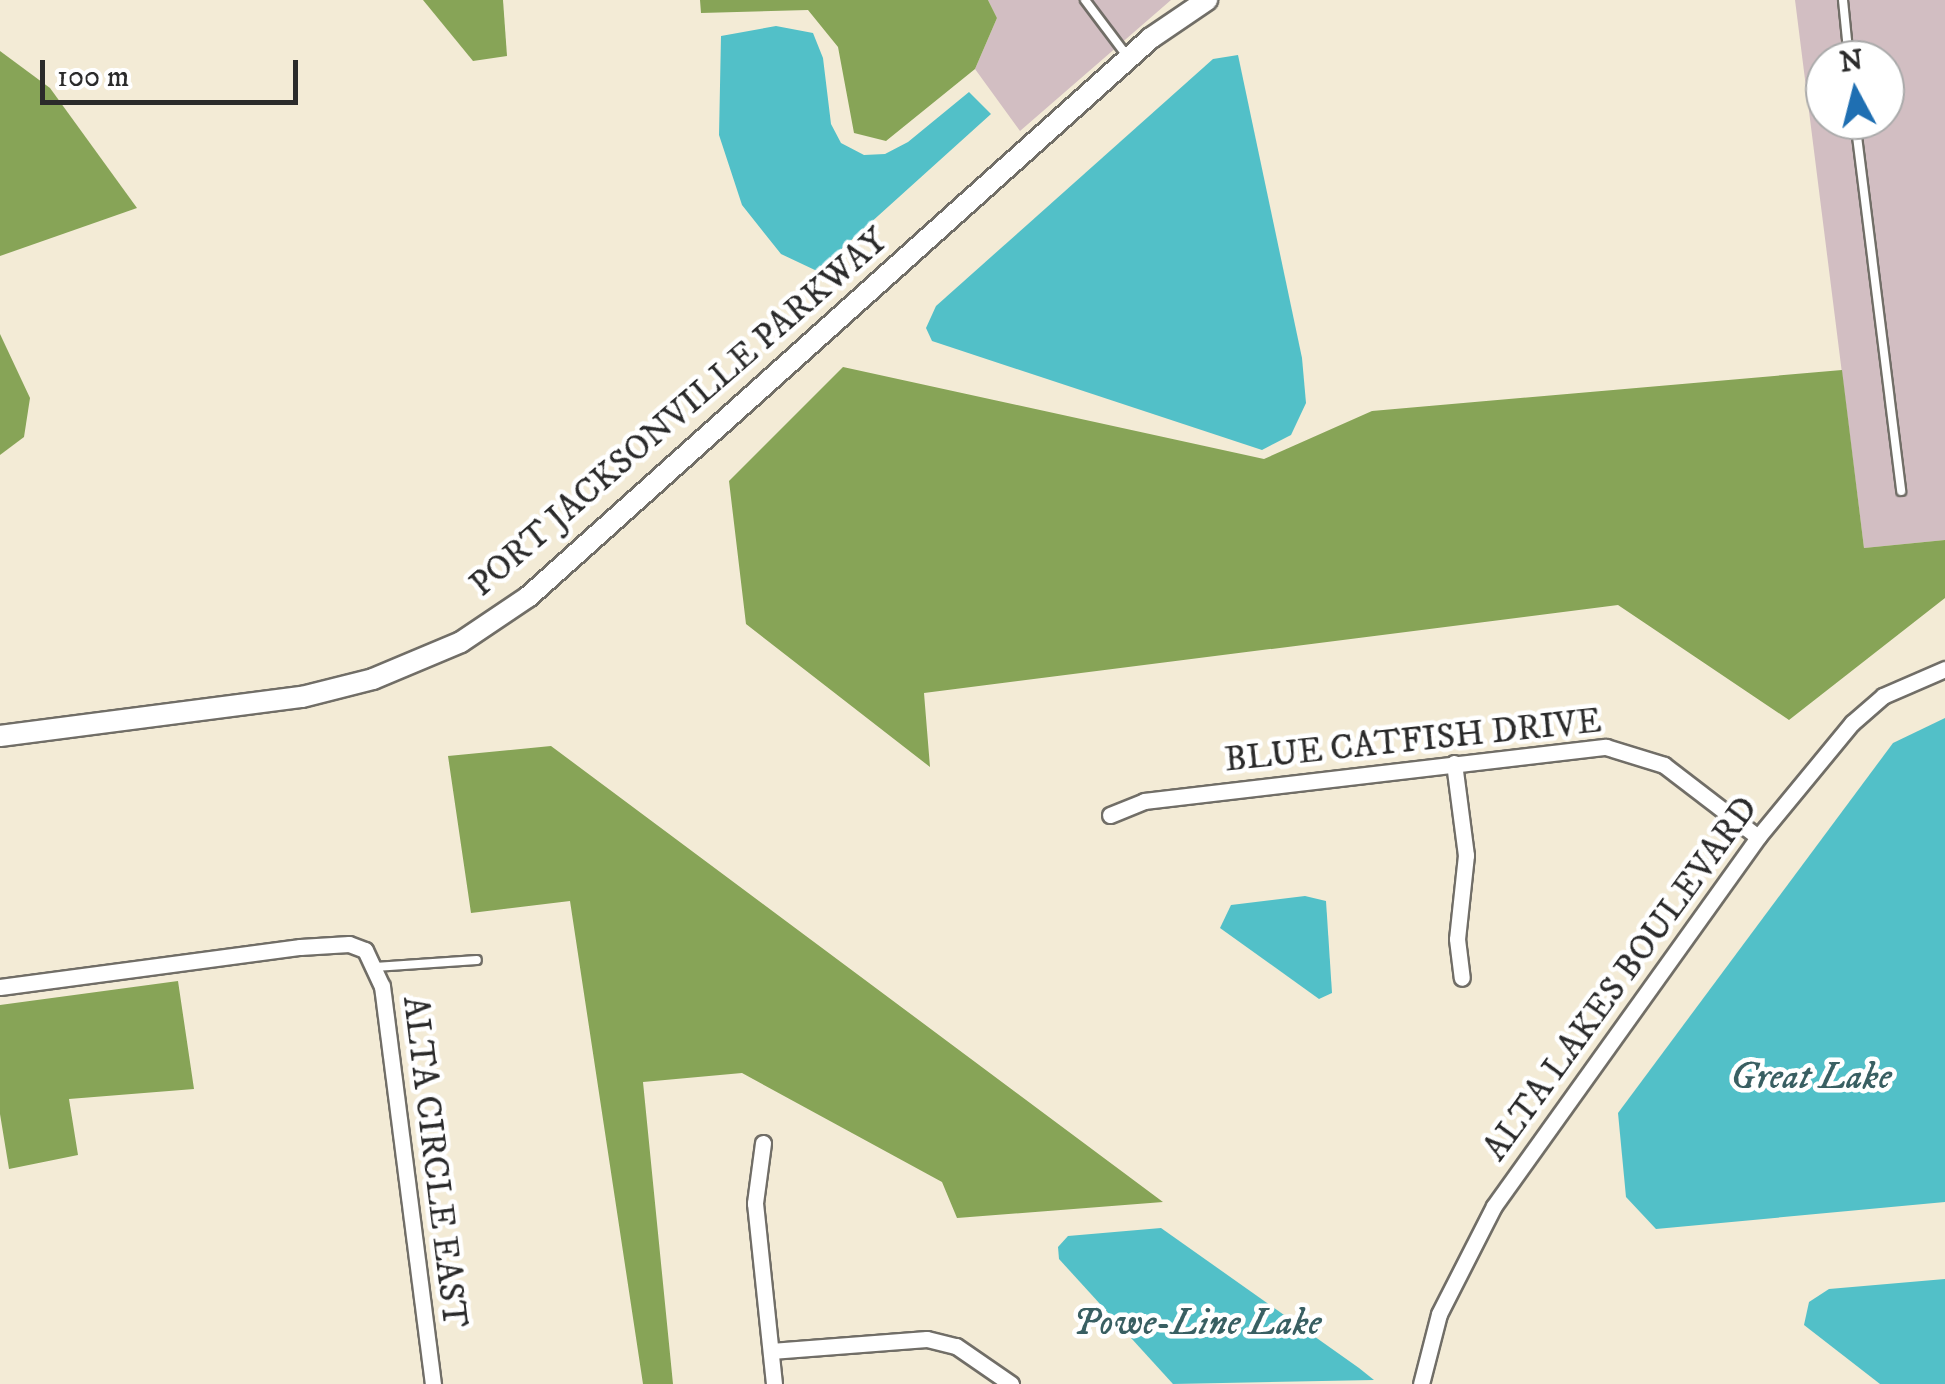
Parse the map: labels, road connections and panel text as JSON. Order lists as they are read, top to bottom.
{
  "streets": {
    "street": [
      "PORT JACKSONVILLE PARKWAY",
      "BLUE CATFISH DRIVE",
      "ALTA LAKES BOULEVARD",
      "ALTA CIRCLE EAST"
    ]
  },
  "crossings": [
    ["BLUE CATFISH DRIVE", "ALTA LAKES BOULEVARD"]
  ],
  "water": ["Great Lake", "Powe-Line Lake"],
  "scale_bar": "100 m",
  "north": "top"
}
